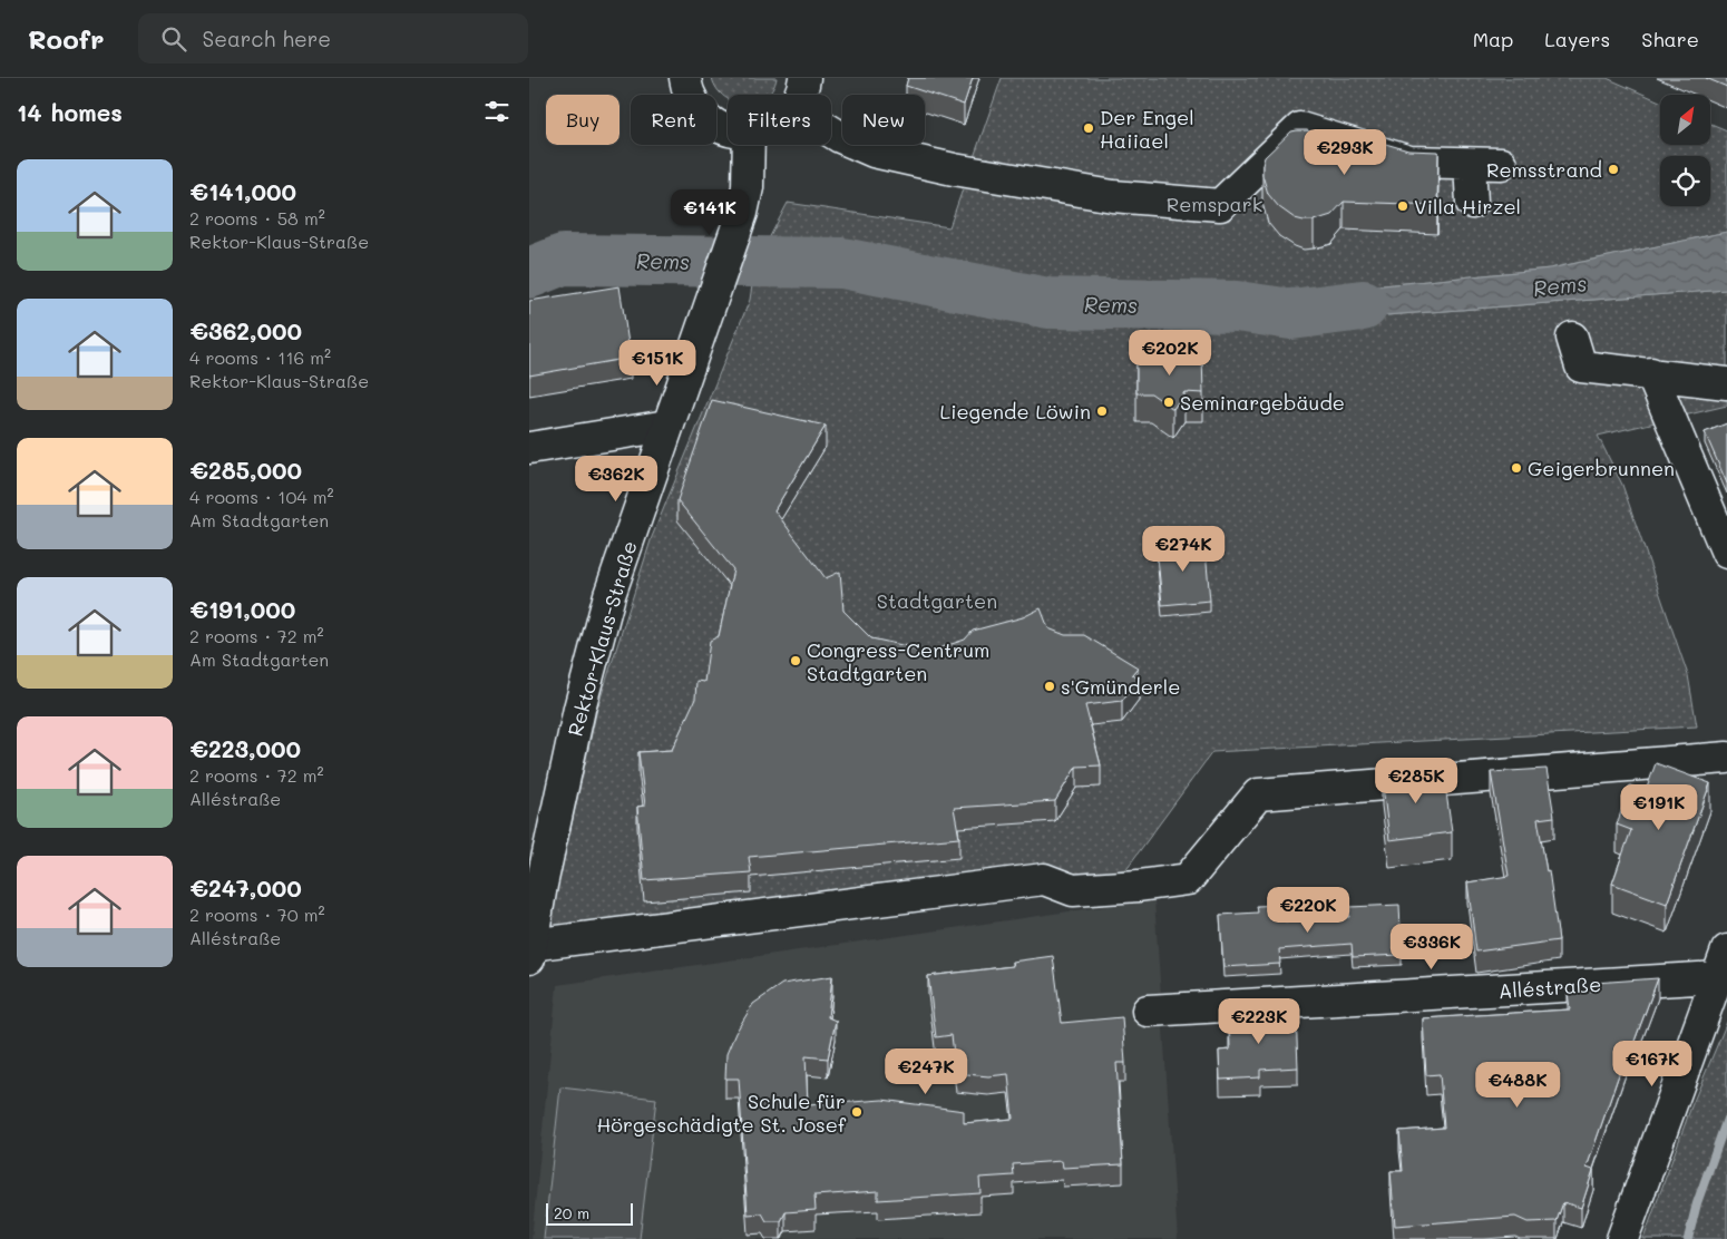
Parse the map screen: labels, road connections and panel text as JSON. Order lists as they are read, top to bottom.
{
  "streets": {
    "street": ["Rektor-Klaus-Straße", "Alléstraße"]
  },
  "water": ["Rems"],
  "parks": ["Remspark", "Stadtgarten"],
  "places": [
    "Der Engel Haiiael",
    "Remsstrand",
    "Villa Hirzel",
    "Seminargebäude",
    "Liegende Löwin",
    "Geigerbrunnen",
    "Congress-Centrum Stadtgarten",
    "s'Gmünderle",
    "Schule für Hörgeschädigte St. Josef"
  ],
  "scale_bar": "20 m",
  "north": "top right",
  "page": {
    "header": "Roofr",
    "search": "Search here",
    "nav": ["Map", "Layers", "Share"],
    "heading": "14 homes",
    "chip": [
      "Buy",
      "Rent",
      "Filters",
      "New"
    ],
    "price": [
      "€293K",
      "€141K",
      "€202K",
      "€151K",
      "€362K",
      "€274K",
      "€285K",
      "€191K",
      "€220K",
      "€336K",
      "€223K",
      "€167K",
      "€247K",
      "€488K"
    ],
    "list": [
      {
        "name": "€141,000",
        "note": "2 rooms · 58 m² · Rektor-Klaus-Straße"
      },
      {
        "name": "€362,000",
        "note": "4 rooms · 116 m² · Rektor-Klaus-Straße"
      },
      {
        "name": "€285,000",
        "note": "4 rooms · 104 m² · Am Stadtgarten"
      },
      {
        "name": "€191,000",
        "note": "2 rooms · 72 m² · Am Stadtgarten"
      },
      {
        "name": "€223,000",
        "note": "2 rooms · 72 m² · Alléstraße"
      },
      {
        "name": "€247,000",
        "note": "2 rooms · 70 m² · Alléstraße"
      }
    ],
    "scale": "20 m"
  }
}
